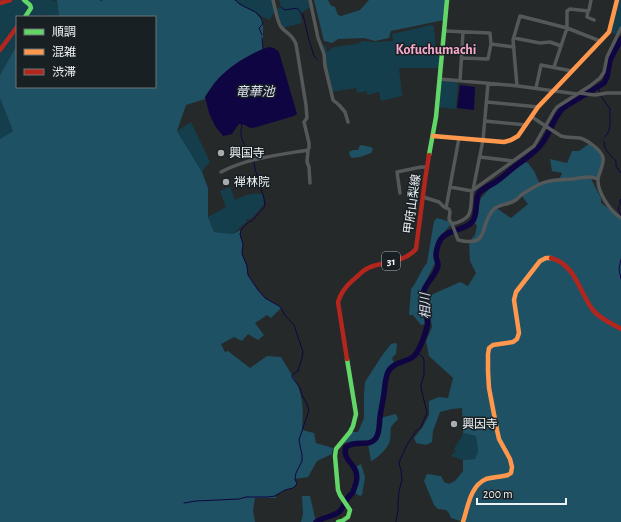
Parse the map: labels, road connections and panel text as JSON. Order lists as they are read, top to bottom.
{
  "streets": {
    "street": ["甲府山梨線", "31"]
  },
  "districts": ["Kofuchumachi"],
  "water": ["竜華池", "相川"],
  "places": ["興国寺", "禅林院", "興因寺"],
  "legend": ["順調", "混雑", "渋滞"],
  "scale_bar": "200 m"
}
